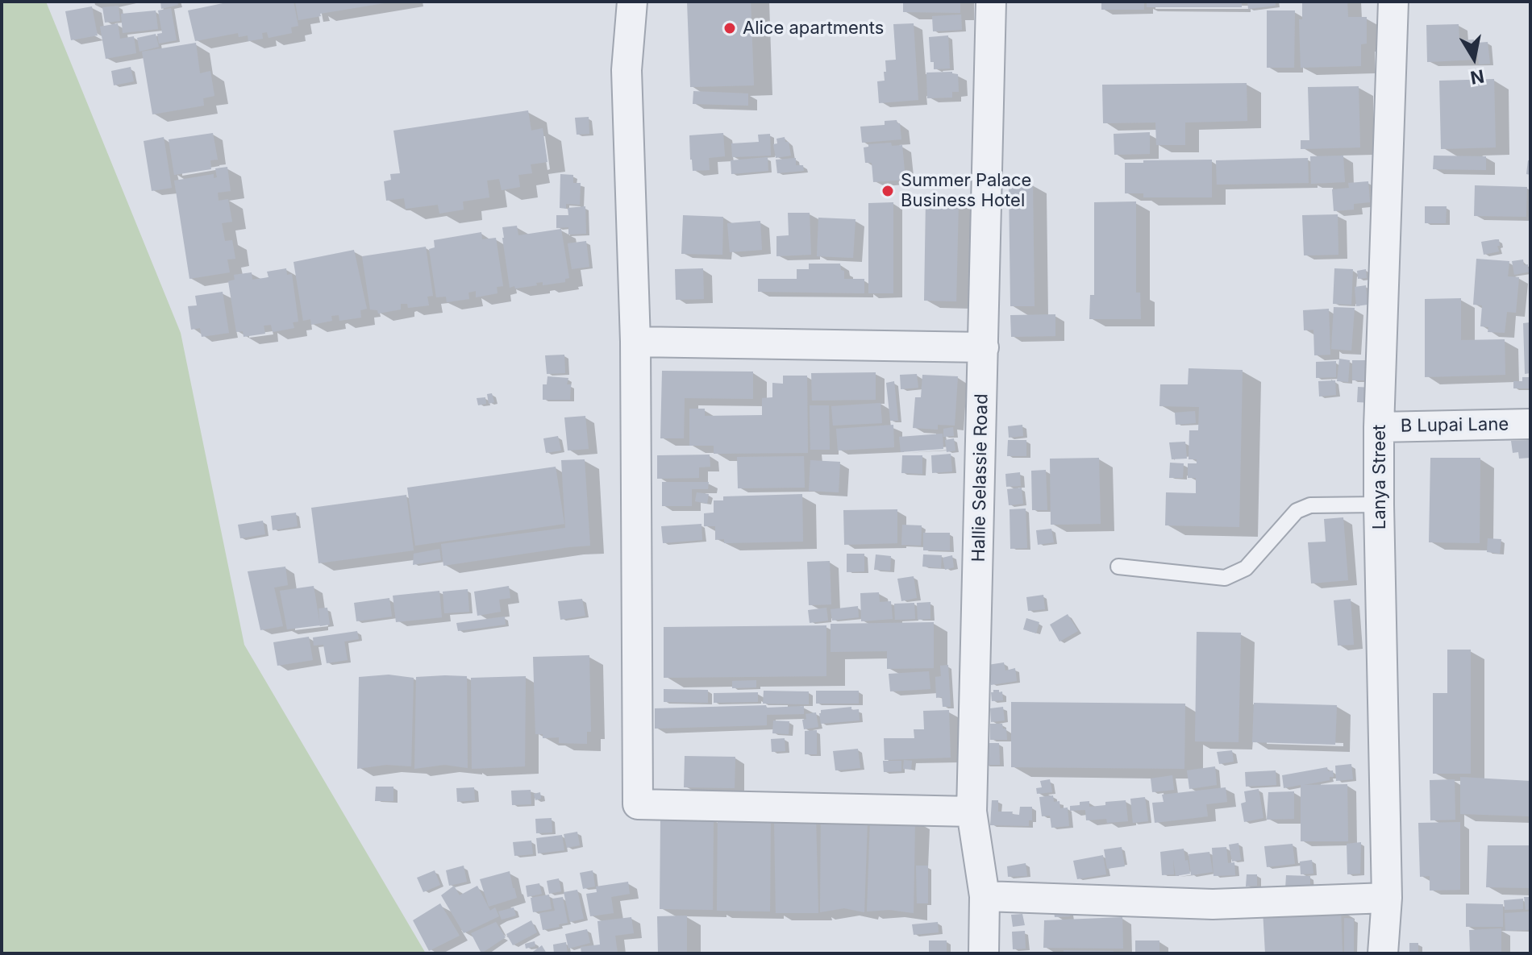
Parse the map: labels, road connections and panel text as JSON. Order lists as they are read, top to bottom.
{
  "streets": {
    "street": ["B Lupai Lane", "Lanya Street", "Hallie Selassie Road"]
  },
  "crossings": [
    ["B Lupai Lane", "Lanya Street"]
  ],
  "places": ["Alice apartments", "Summer Palace Business Hotel"],
  "north": "bottom"
}
